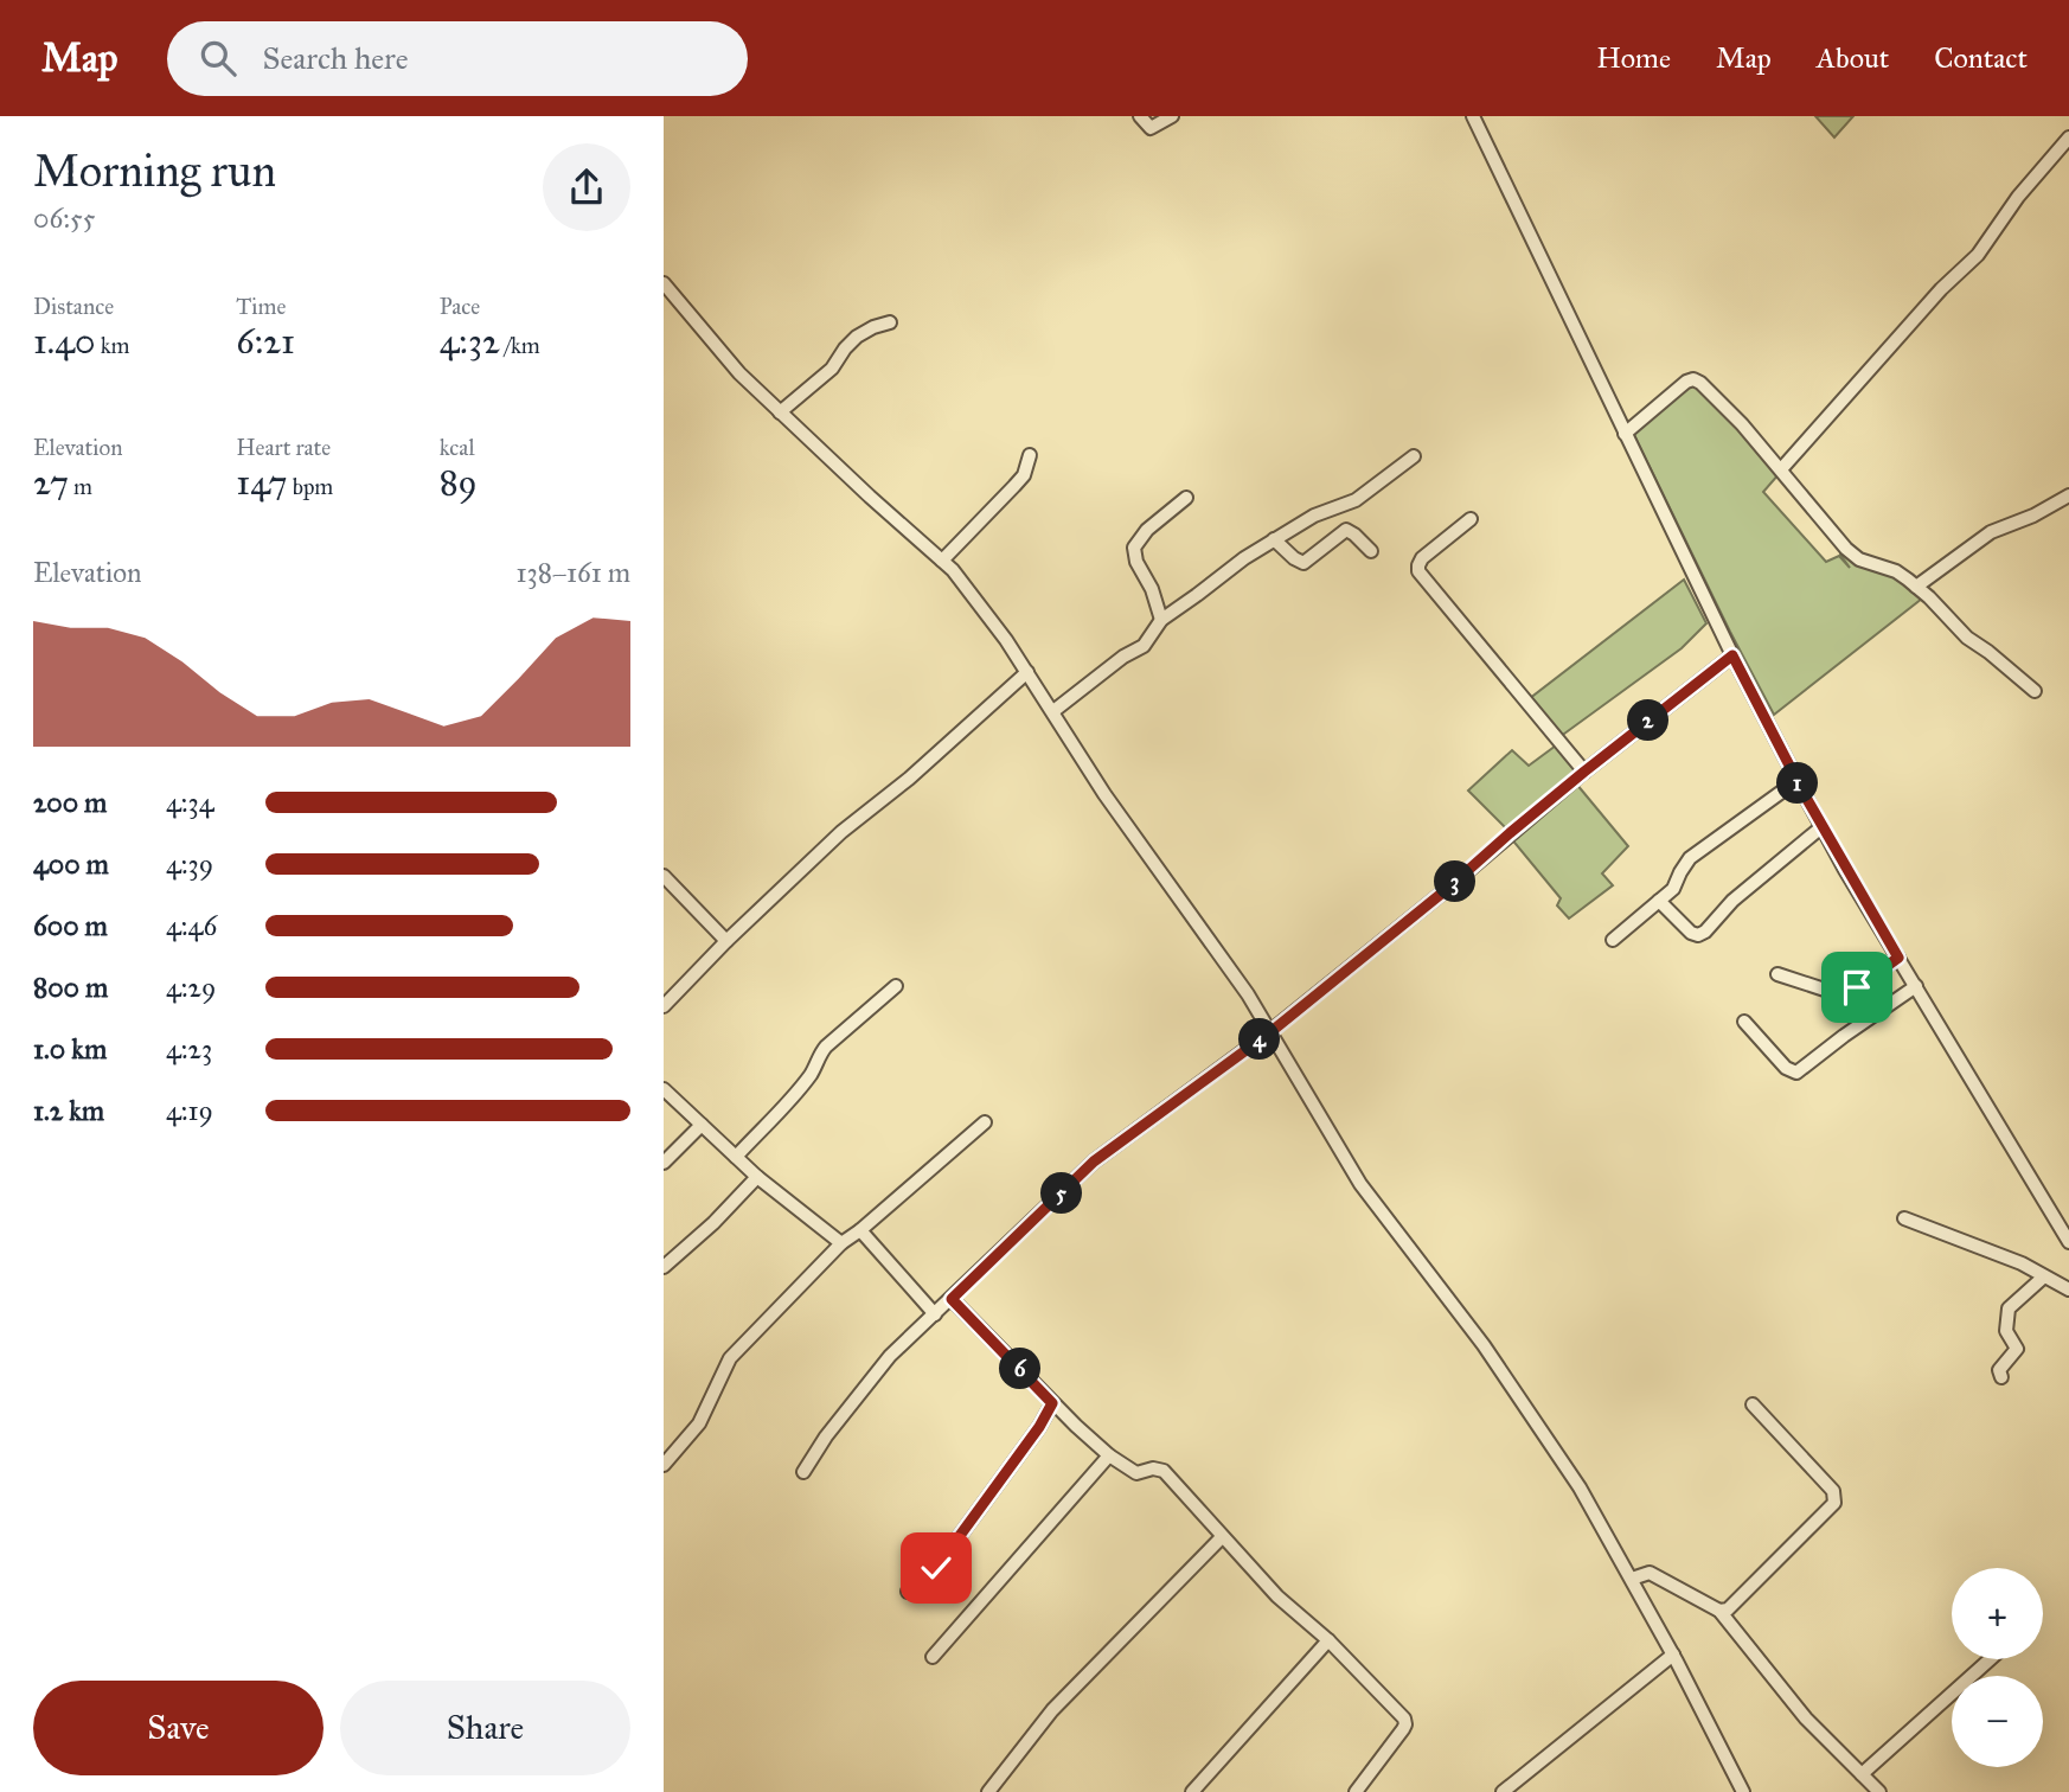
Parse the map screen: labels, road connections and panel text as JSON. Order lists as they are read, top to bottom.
{
  "page": {
    "header": "Map",
    "search": "Search here",
    "nav": [
      "Home",
      "Map",
      "About",
      "Contact"
    ],
    "heading": ["Morning run", "06:55"],
    "stats": [
      ["Distance", "1.40 km"],
      ["Time", "6:21"],
      ["Pace", "4:32 /km"],
      ["Elevation", "27 m"],
      ["Heart rate", "147 bpm"],
      ["kcal", "89"]
    ],
    "chart": ["Elevation", "138–161 m"],
    "pins": [
      "2",
      "1",
      "3",
      "4",
      "5",
      "6"
    ],
    "list": [
      {
        "name": "200 m",
        "note": "4:34"
      },
      {
        "name": "400 m",
        "note": "4:39"
      },
      {
        "name": "600 m",
        "note": "4:46"
      },
      {
        "name": "800 m",
        "note": "4:29"
      },
      {
        "name": "1.0 km",
        "note": "4:23"
      },
      {
        "name": "1.2 km",
        "note": "4:19"
      }
    ],
    "map_buttons": ["+", "−"],
    "buttons": ["Save", "Share"]
  }
}
